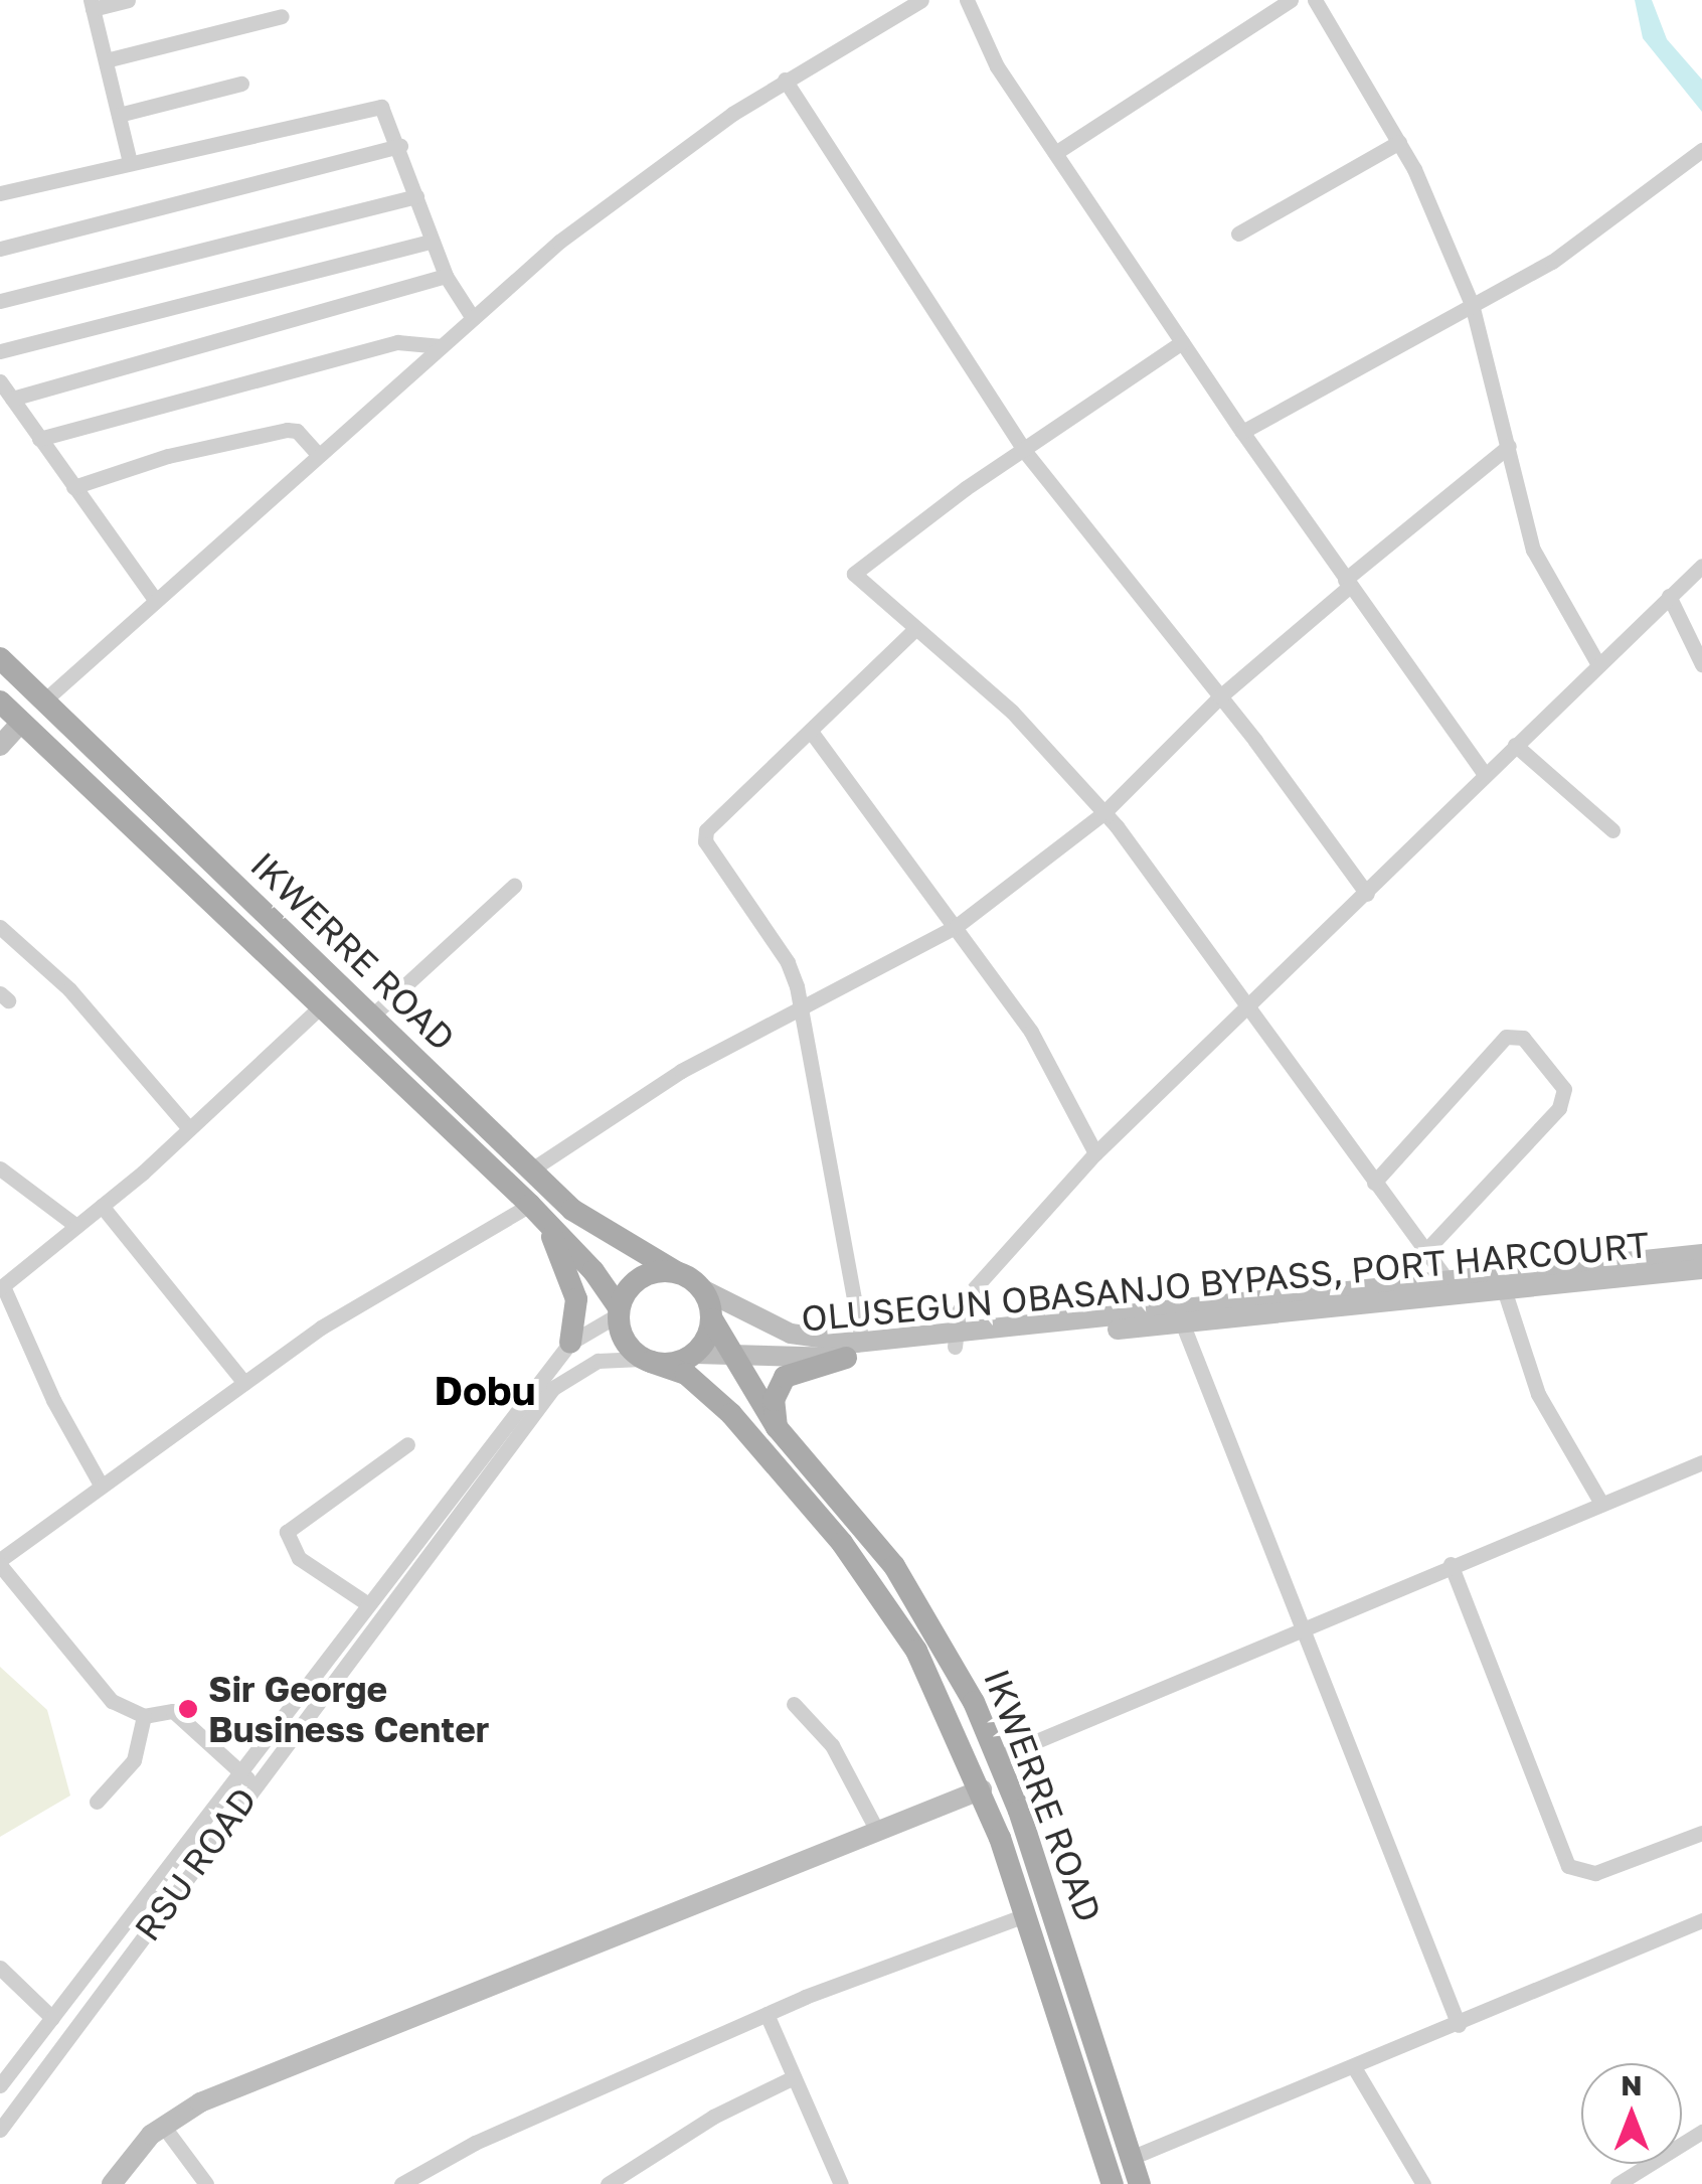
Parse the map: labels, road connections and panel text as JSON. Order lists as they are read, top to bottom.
{
  "streets": {
    "main road": ["IKWERRE ROAD"],
    "street": ["OLUSEGUN OBASANJO BYPASS, PORT HARCOURT", "RSU ROAD"]
  },
  "crossings": [
    ["IKWERRE ROAD", "OLUSEGUN OBASANJO BYPASS, PORT HARCOURT"],
    ["IKWERRE ROAD", "RSU ROAD"],
    ["OLUSEGUN OBASANJO BYPASS, PORT HARCOURT", "RSU ROAD"]
  ],
  "districts": ["Dobu"],
  "places": ["Sir George Business Center"],
  "north": "top"
}
